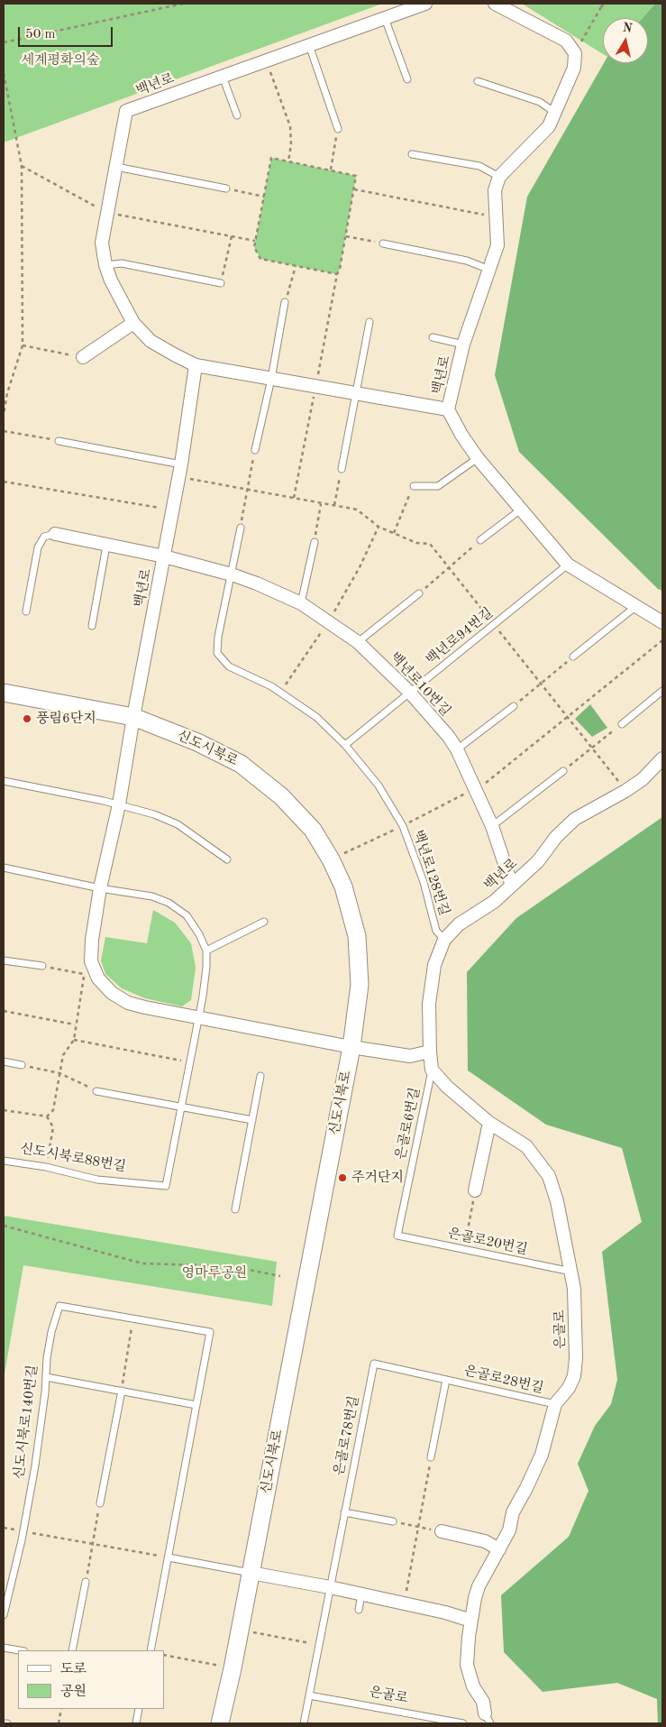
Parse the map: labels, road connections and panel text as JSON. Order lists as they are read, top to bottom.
{
  "streets": {
    "street": [
      "백년로",
      "백년로10번길",
      "신도시북로",
      "은골로"
    ],
    "lane": [
      "백년로94번길",
      "백년로128번길",
      "은골로6번길",
      "신도시북로88번길",
      "은골로20번길",
      "은골로28번길",
      "신도시북로140번길",
      "은골로78번길"
    ]
  },
  "crossings": [
    ["백년로", "백년로94번길"],
    ["백년로", "백년로10번길"],
    ["백년로", "신도시북로"],
    ["백년로", "백년로128번길"],
    ["백년로94번길", "백년로10번길"],
    ["백년로94번길", "백년로128번길"],
    ["백년로10번길", "백년로128번길"],
    ["은골로6번길", "은골로20번길"],
    ["은골로6번길", "은골로"],
    ["은골로20번길", "은골로"],
    ["은골로", "은골로28번길"],
    ["은골로28번길", "은골로78번길"]
  ],
  "parks": ["세계평화의숲", "영마루공원"],
  "places": ["풍림6단지", "주거단지"],
  "legend": ["도로", "공원"],
  "scale_bar": "50 m",
  "north": "top"
}
